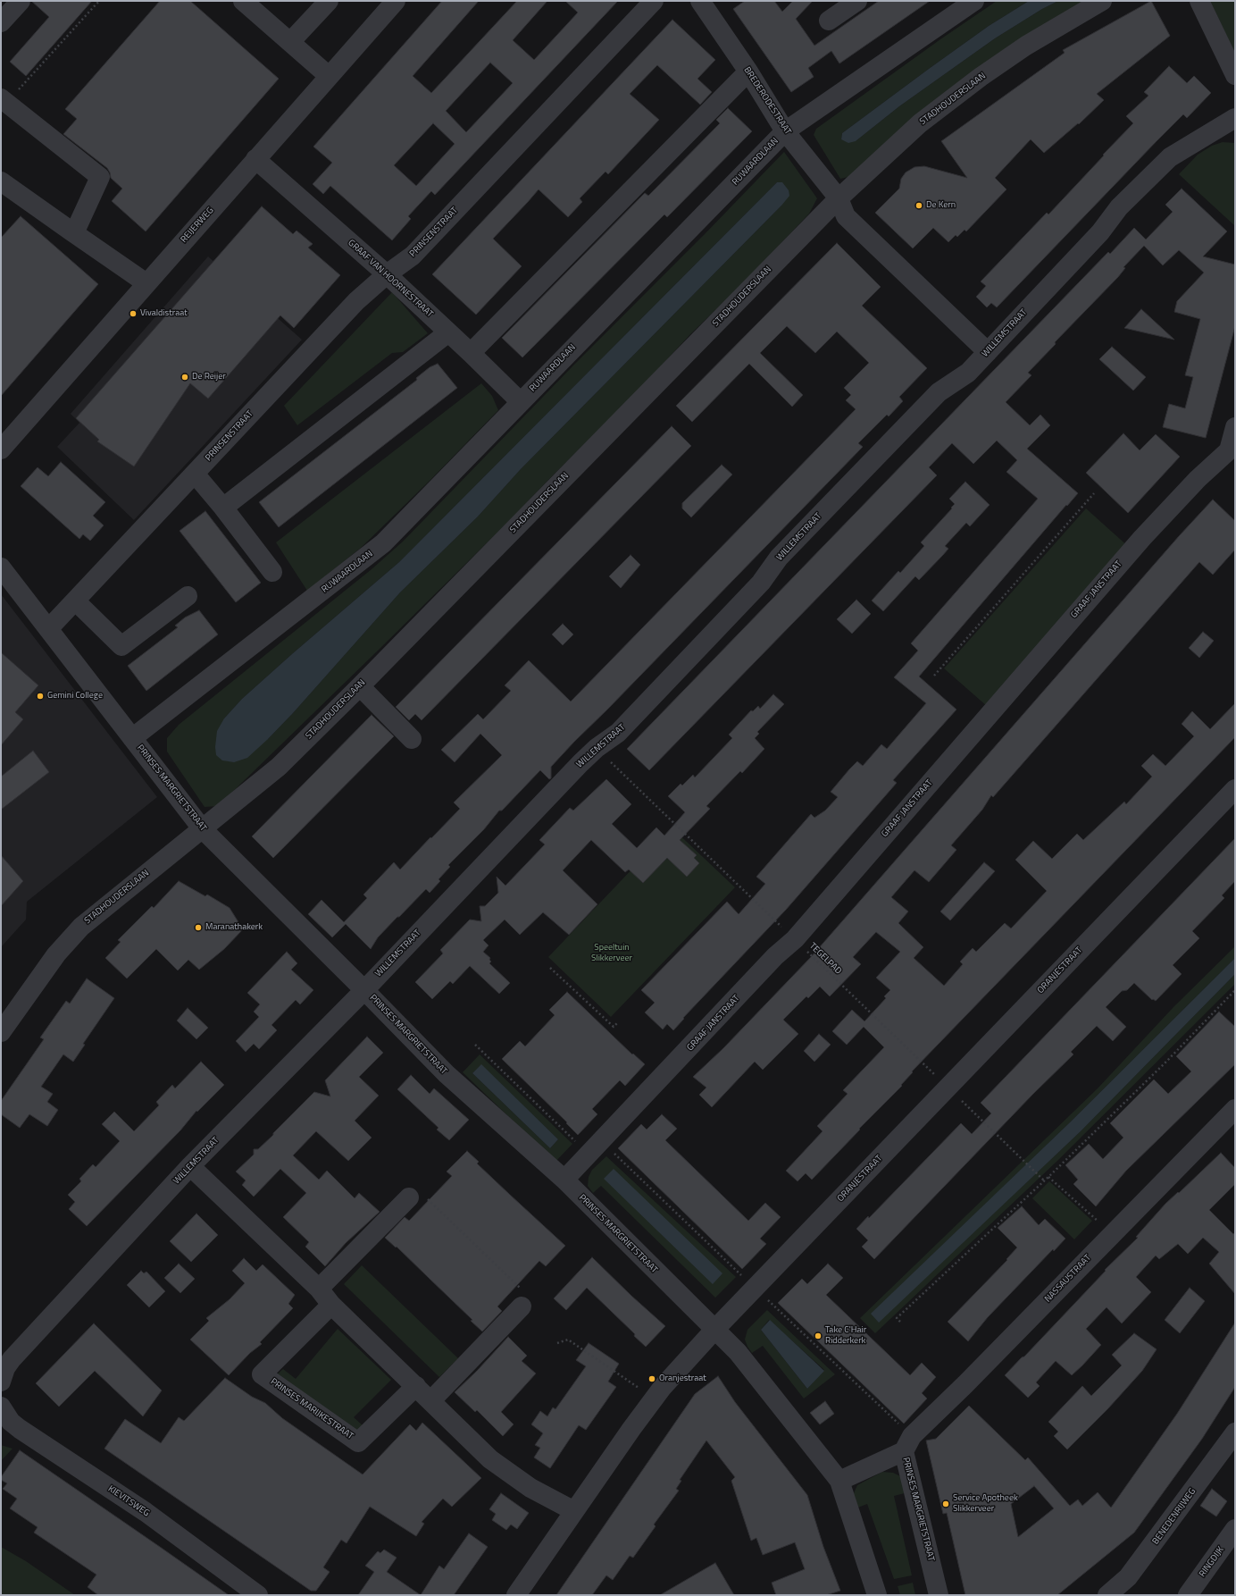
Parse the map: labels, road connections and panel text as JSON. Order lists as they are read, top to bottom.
{
  "streets": {
    "street": [
      "STADHOUDERSLAAN",
      "BREDERODESTRAAT",
      "RUWAARDLAAN",
      "REIJERWEG",
      "PRINSENSTRAAT",
      "GRAAF VAN HOORNESTRAAT",
      "WILLEMSTRAAT",
      "GRAAF JANSTRAAT",
      "PRINSES MARGRIETSTRAAT",
      "ORANJESTRAAT",
      "NASSAUSTRAAT",
      "PRINSES MARIJKESTRAAT",
      "KIEVITSWEG",
      "BENEDENRIJWEG",
      "RINGDIJK"
    ],
    "path": ["TEGELPAD"]
  },
  "crossings": [
    ["STADHOUDERSLAAN", "BREDERODESTRAAT"],
    ["STADHOUDERSLAAN", "PRINSES MARGRIETSTRAAT"],
    ["BREDERODESTRAAT", "RUWAARDLAAN"],
    ["BREDERODESTRAAT", "WILLEMSTRAAT"],
    ["RUWAARDLAAN", "GRAAF VAN HOORNESTRAAT"],
    ["RUWAARDLAAN", "PRINSES MARGRIETSTRAAT"],
    ["REIJERWEG", "GRAAF VAN HOORNESTRAAT"],
    ["PRINSENSTRAAT", "GRAAF VAN HOORNESTRAAT"],
    ["PRINSENSTRAAT", "PRINSES MARGRIETSTRAAT"],
    ["WILLEMSTRAAT", "PRINSES MARGRIETSTRAAT"],
    ["WILLEMSTRAAT", "TEGELPAD"],
    ["GRAAF JANSTRAAT", "PRINSES MARGRIETSTRAAT"],
    ["GRAAF JANSTRAAT", "TEGELPAD"],
    ["PRINSES MARGRIETSTRAAT", "ORANJESTRAAT"],
    ["PRINSES MARGRIETSTRAAT", "NASSAUSTRAAT"],
    ["TEGELPAD", "ORANJESTRAAT"]
  ],
  "parks": ["Speeltuin Slikkerveer"],
  "places": [
    "De Kern",
    "Vivaldistraat",
    "De Reijer",
    "Gemini College",
    "Maranathakerk",
    "Take C'Hair Ridderkerk",
    "Oranjestraat",
    "Service Apotheek Slikkerveer"
  ]
}
